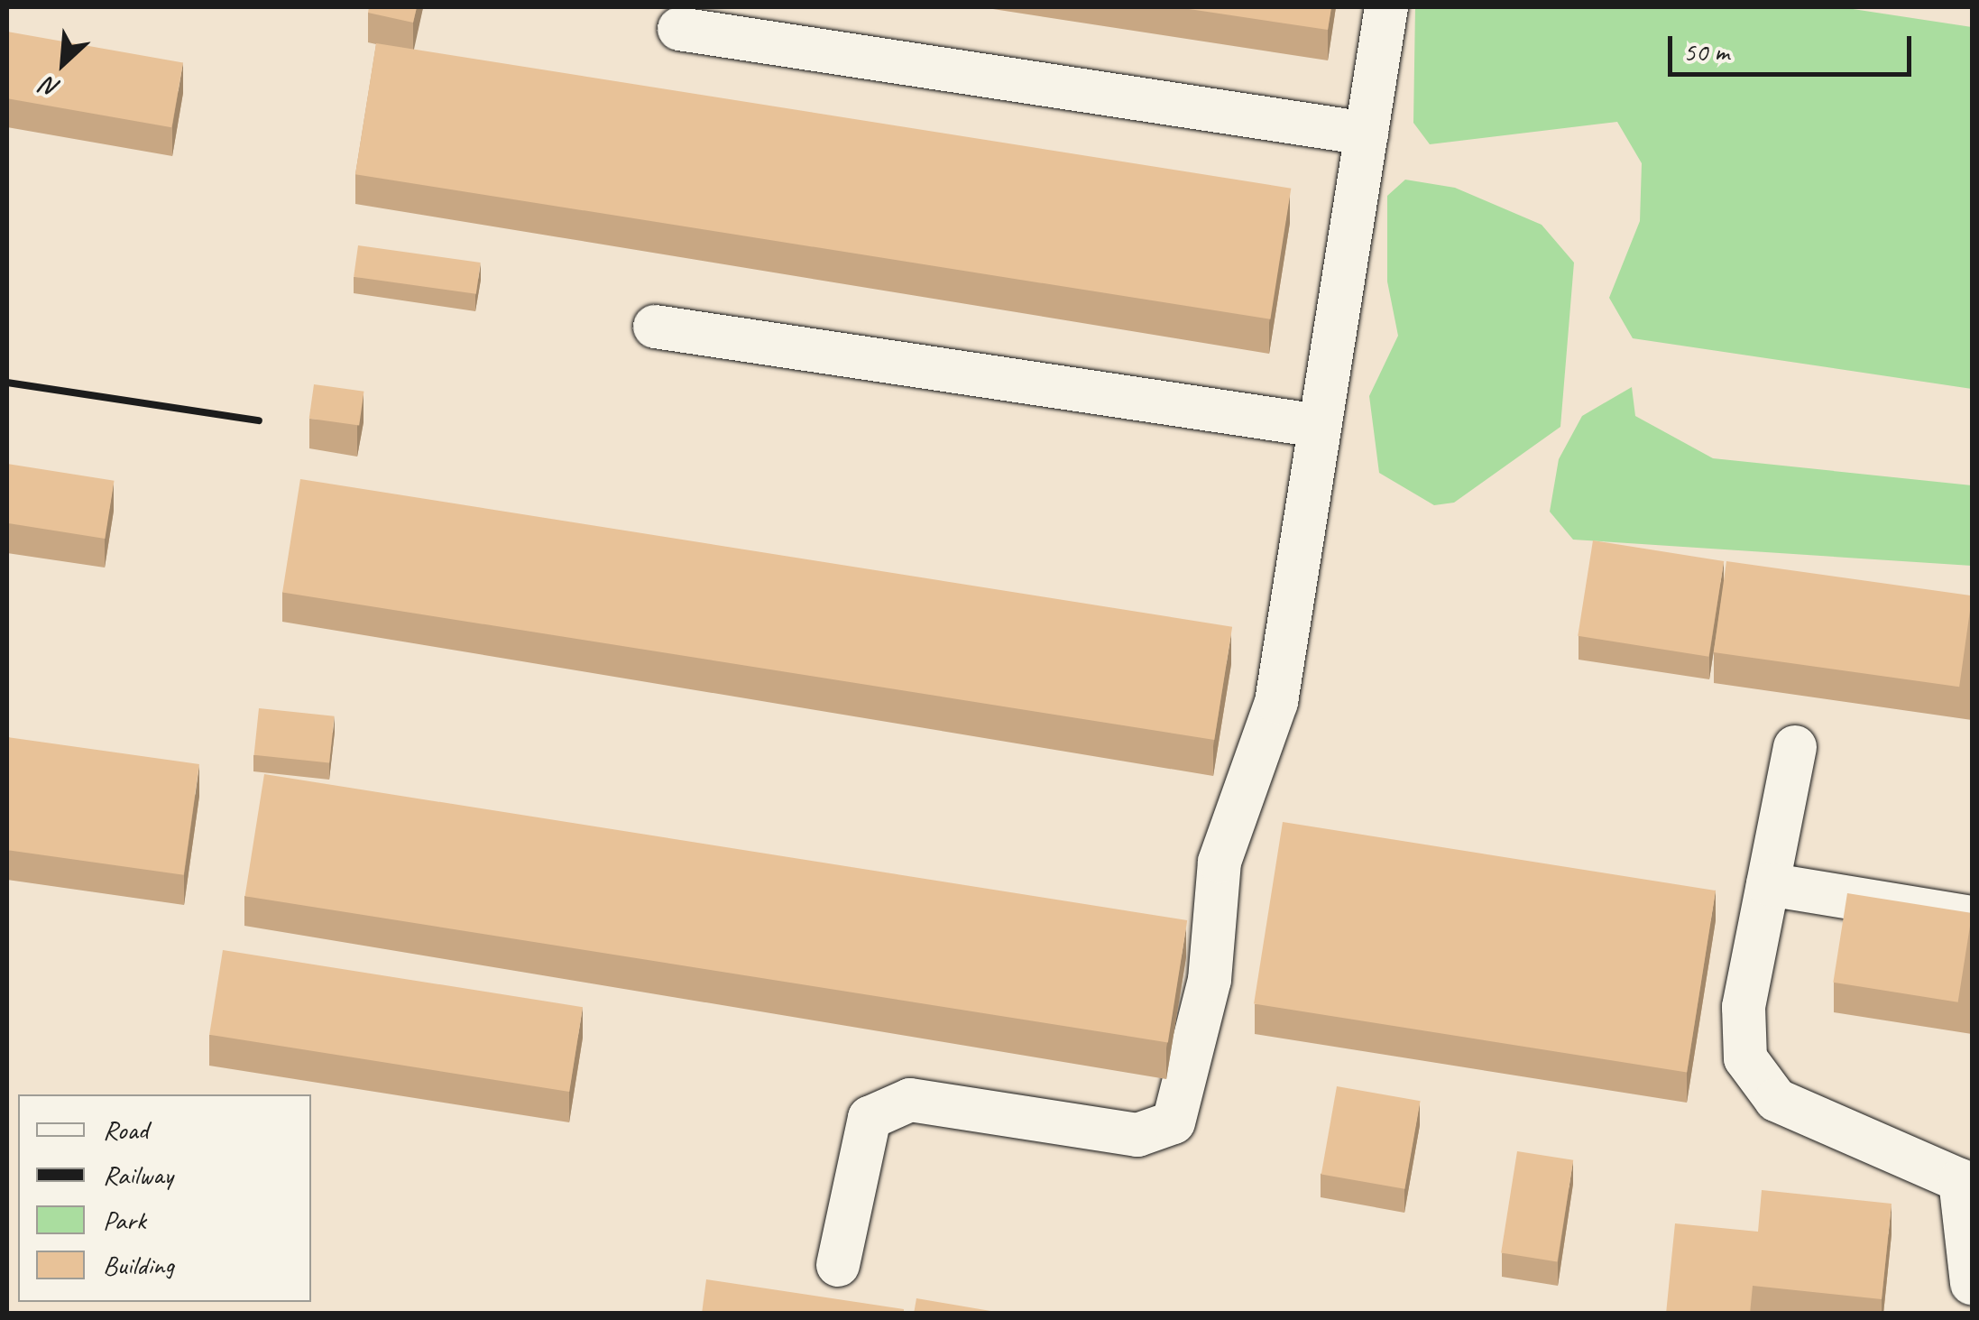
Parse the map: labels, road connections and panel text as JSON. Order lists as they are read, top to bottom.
{
  "legend": [
    "Road",
    "Railway",
    "Park",
    "Building"
  ],
  "scale_bar": "50 m",
  "north": "bottom left"
}
